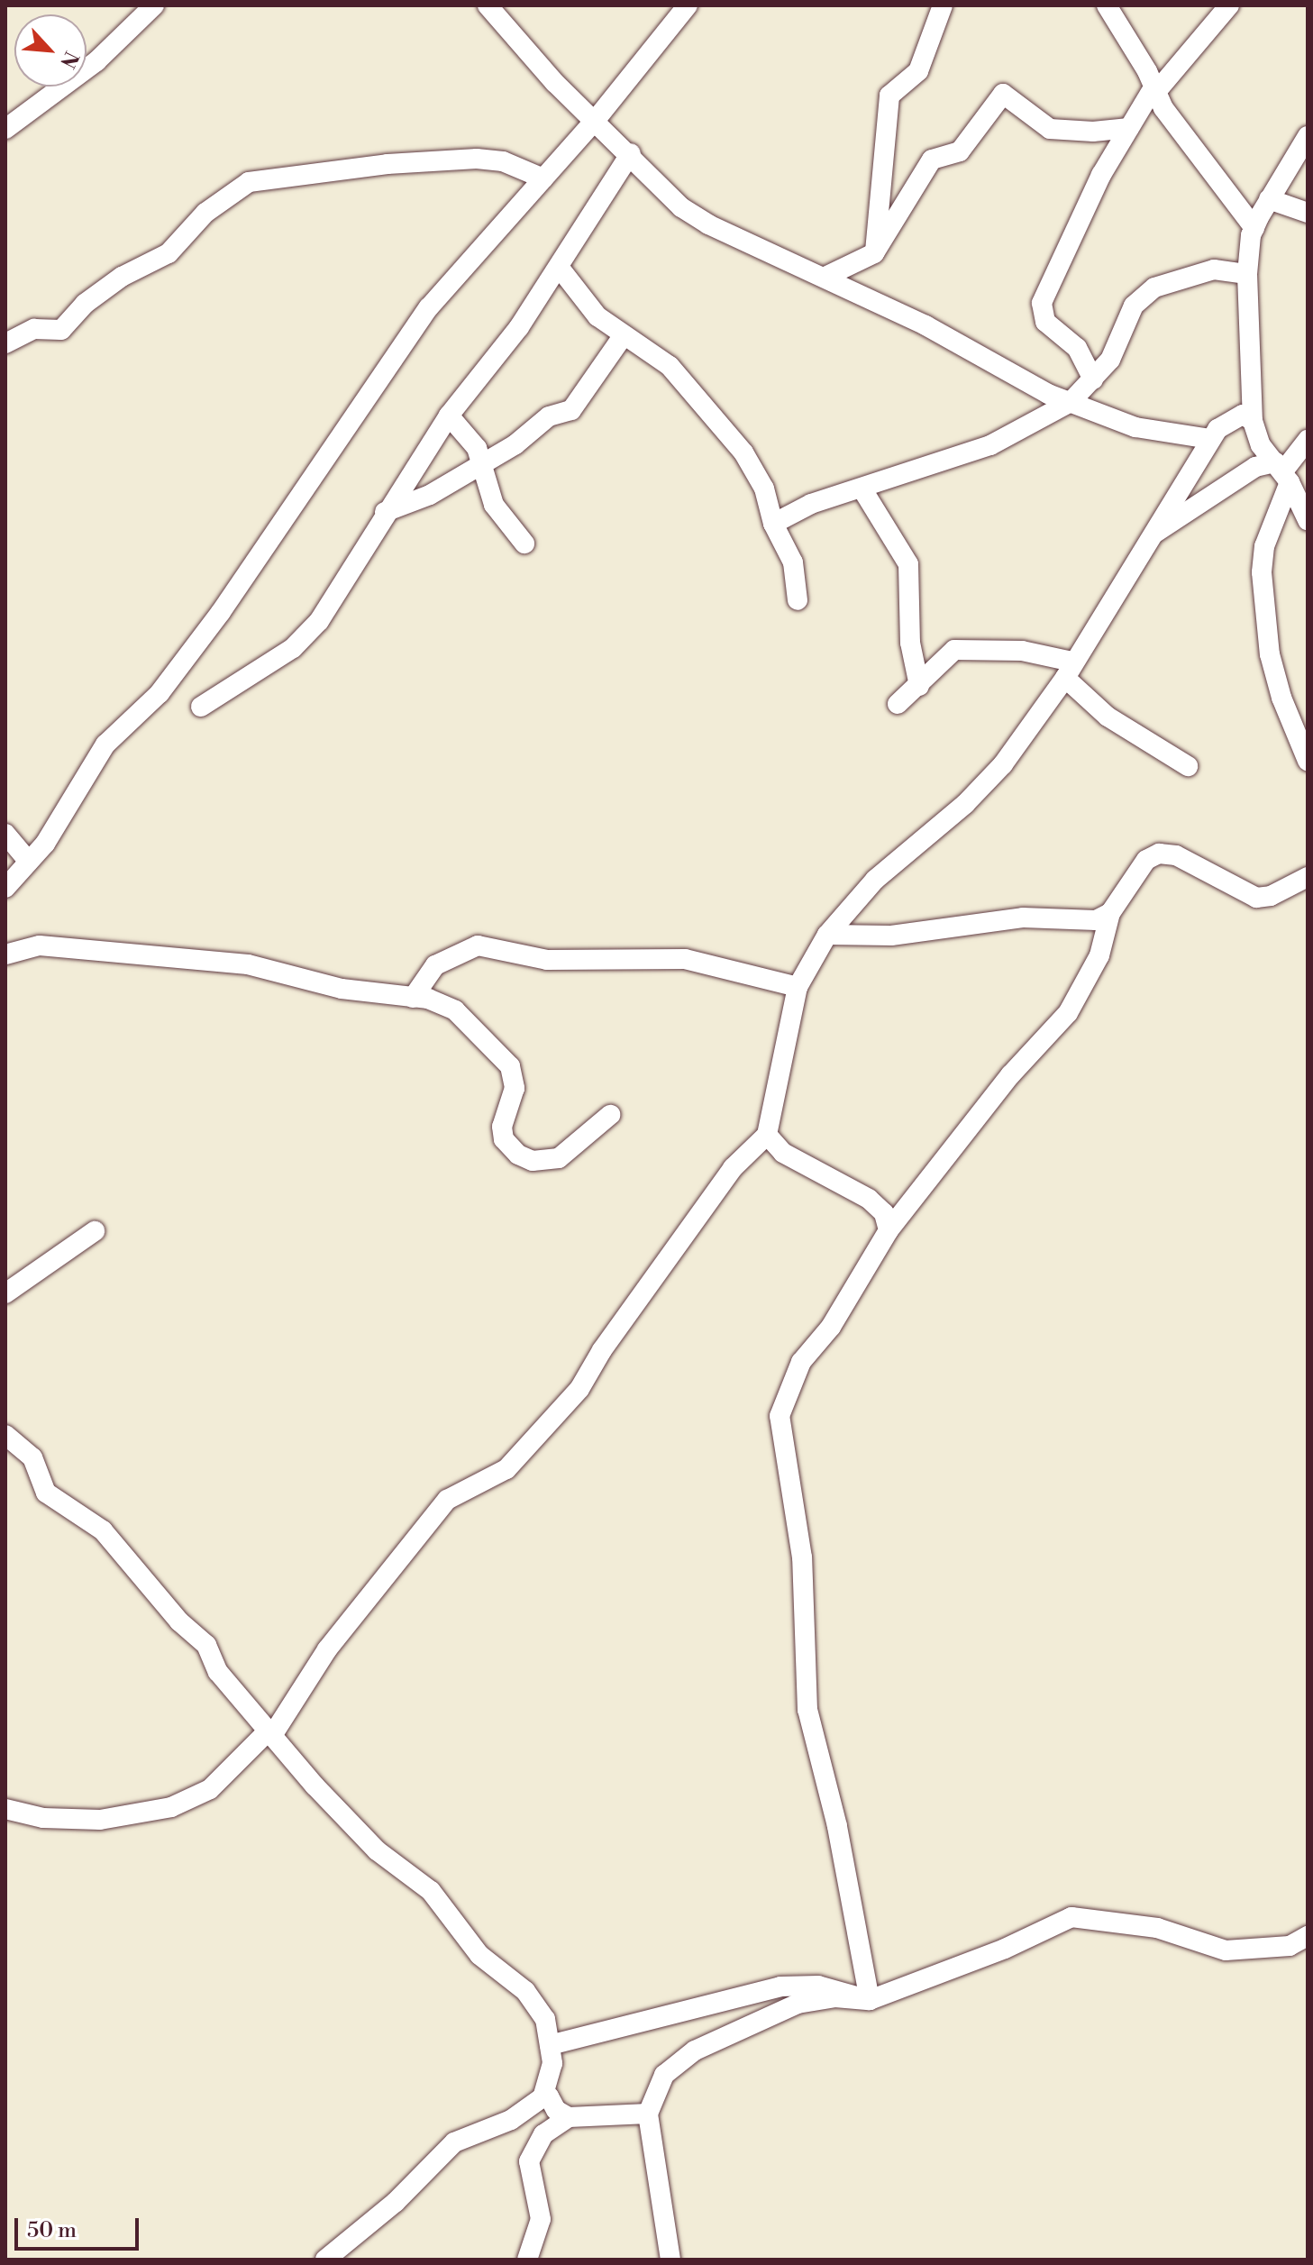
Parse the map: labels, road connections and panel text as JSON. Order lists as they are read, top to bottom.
{
  "scale_bar": "50 m",
  "north": "bottom right"
}
